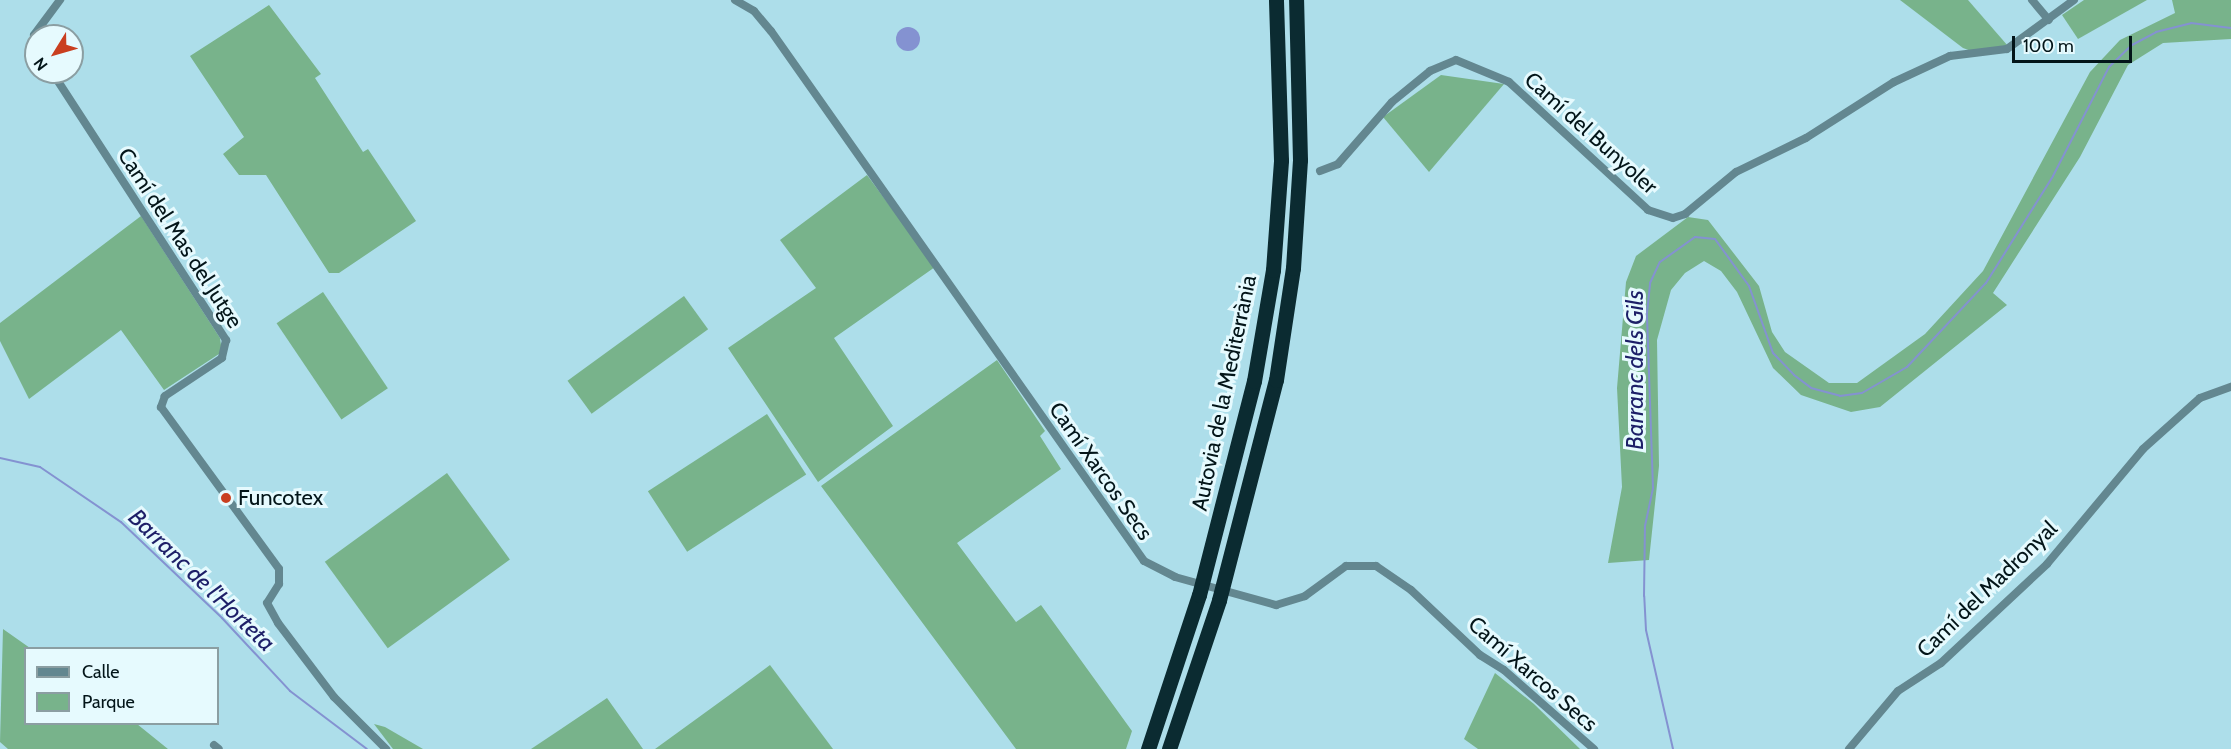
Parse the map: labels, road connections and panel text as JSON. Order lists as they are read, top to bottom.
{
  "streets": {
    "highway": ["Autovia de la Mediterrània"],
    "street": [
      "Camí del Bunyoler",
      "Camí del Mas del Jutge",
      "Camí Xarcos Secs",
      "Camí del Madronyal"
    ]
  },
  "water": ["Barranc dels Gils", "Barranc de l'Horteta"],
  "places": ["Funcotex"],
  "legend": ["Calle", "Parque"],
  "scale_bar": "100 m",
  "north": "bottom left"
}
